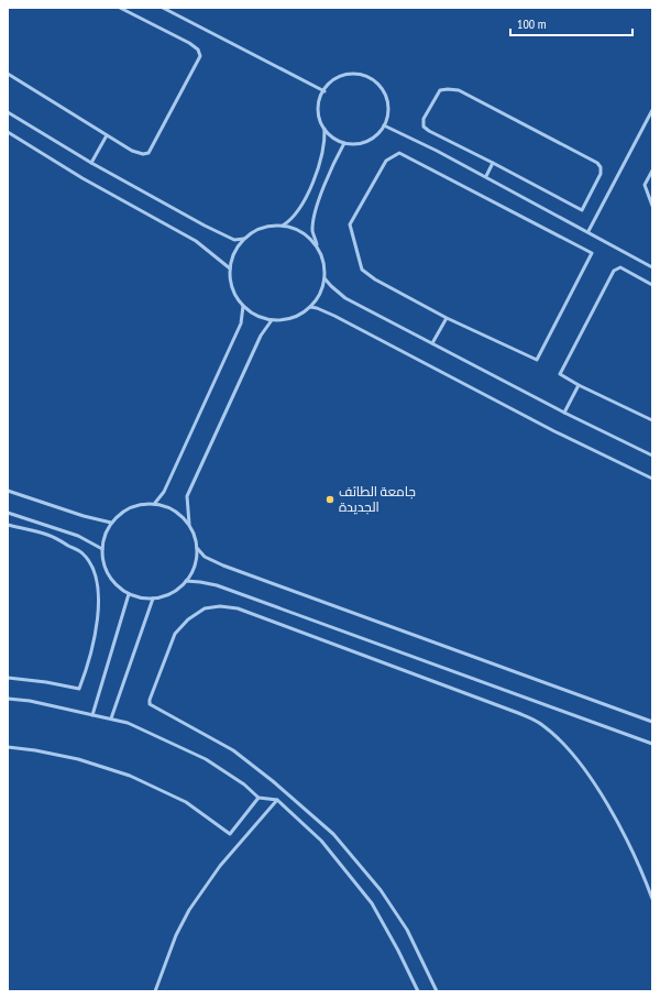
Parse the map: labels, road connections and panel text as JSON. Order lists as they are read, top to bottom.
{
  "places": ["جامعة الطائف الجديدة"],
  "scale_bar": "100 m"
}
